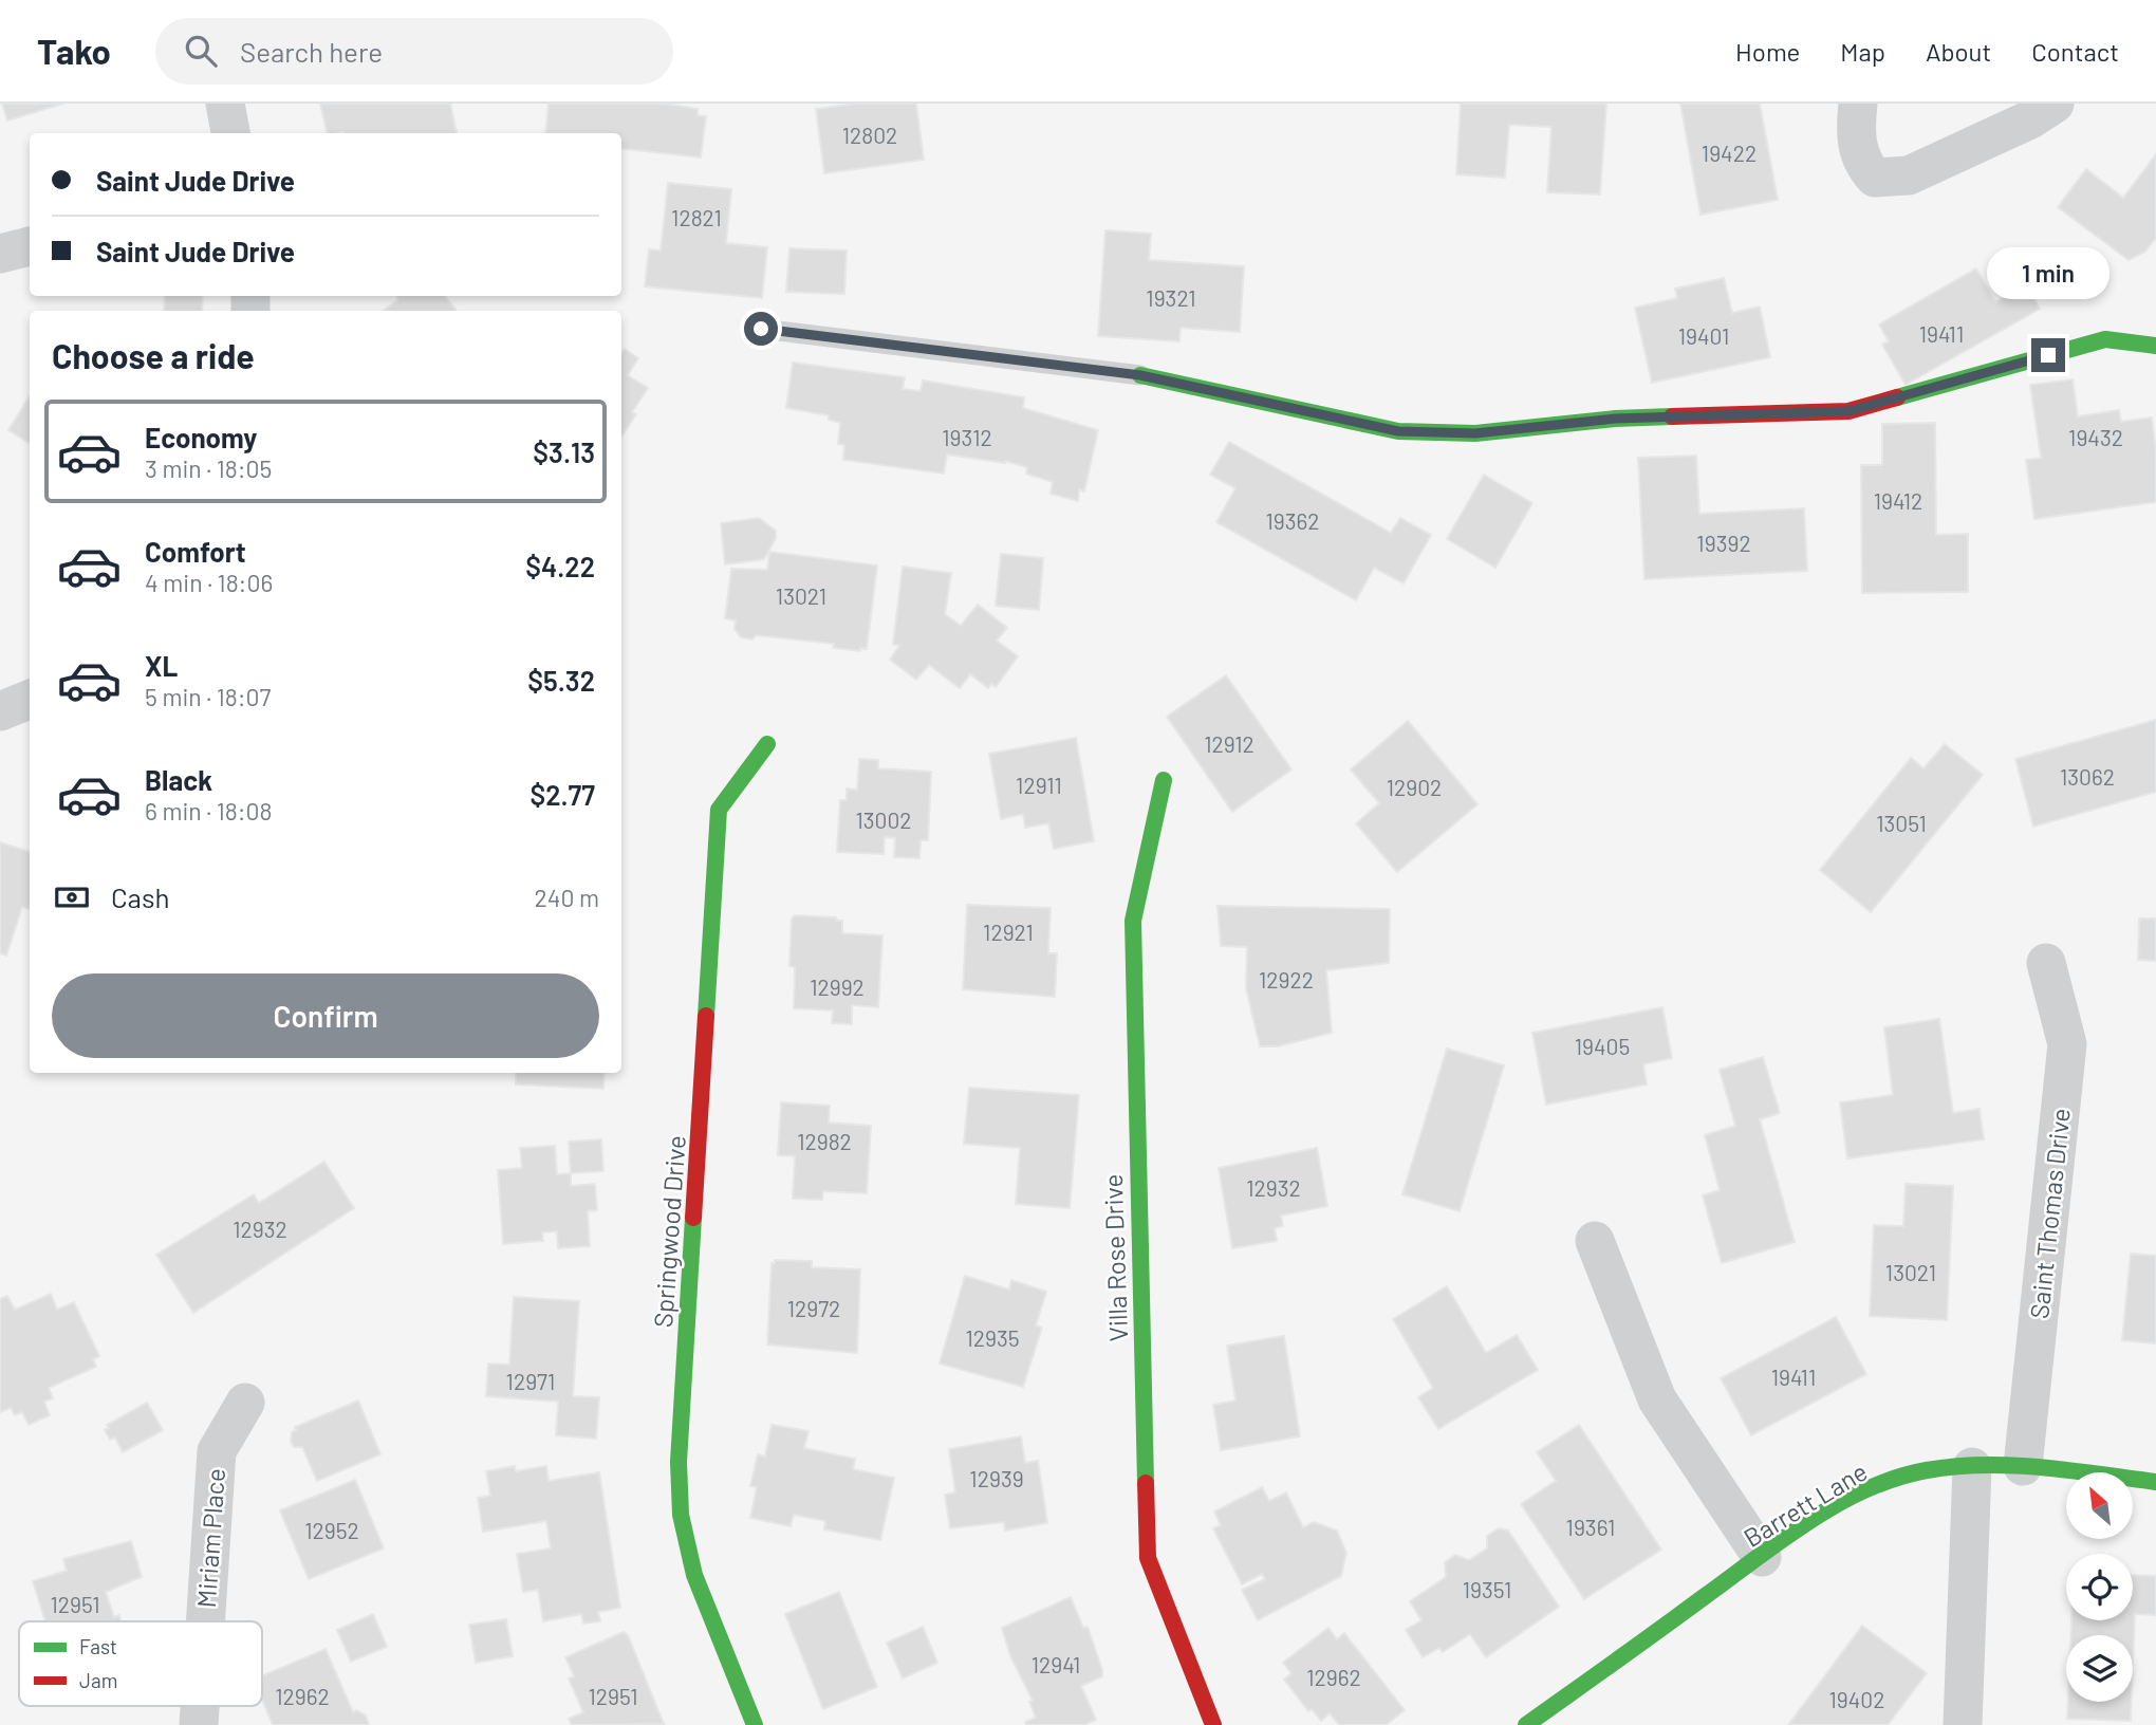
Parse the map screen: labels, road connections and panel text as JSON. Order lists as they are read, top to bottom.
{
  "streets": {
    "street": [
      "Saint Thomas Drive",
      "Springwood Drive",
      "Villa Rose Drive",
      "Barrett Lane",
      "Miriam Place"
    ]
  },
  "crossings": [
    ["Saint Thomas Drive", "Barrett Lane"]
  ],
  "house_numbers": [
    "12802",
    "19422",
    "12821",
    "19321",
    "19411",
    "19401",
    "19312",
    "19432",
    "19412",
    "19362",
    "19392",
    "13021",
    "12912",
    "13062",
    "12911",
    "12902",
    "13002",
    "13051",
    "12921",
    "12922",
    "12992",
    "19405",
    "12982",
    "12932",
    "12932",
    "13021",
    "12972",
    "12935",
    "19411",
    "12971",
    "12939",
    "19361",
    "12952",
    "19351",
    "12951",
    "12941",
    "12962",
    "12962",
    "12951",
    "19402"
  ],
  "legend": ["Fast", "Jam"],
  "north": "top left",
  "page": {
    "header": "Tako",
    "search": "Search here",
    "nav": [
      "Home",
      "Map",
      "About",
      "Contact"
    ],
    "banner": ["Saint Jude Drive", "Saint Jude Drive"],
    "bubble": "1 min",
    "heading": "Choose a ride",
    "list": [
      {
        "name": "Economy",
        "note": "3 min · 18:05",
        "value": "$3.13"
      },
      {
        "name": "Comfort",
        "note": "4 min · 18:06",
        "value": "$4.22"
      },
      {
        "name": "XL",
        "note": "5 min · 18:07",
        "value": "$5.32"
      },
      {
        "name": "Black",
        "note": "6 min · 18:08",
        "value": "$2.77"
      }
    ],
    "pay": ["Cash", "240 m"],
    "buttons": "Confirm"
  }
}
